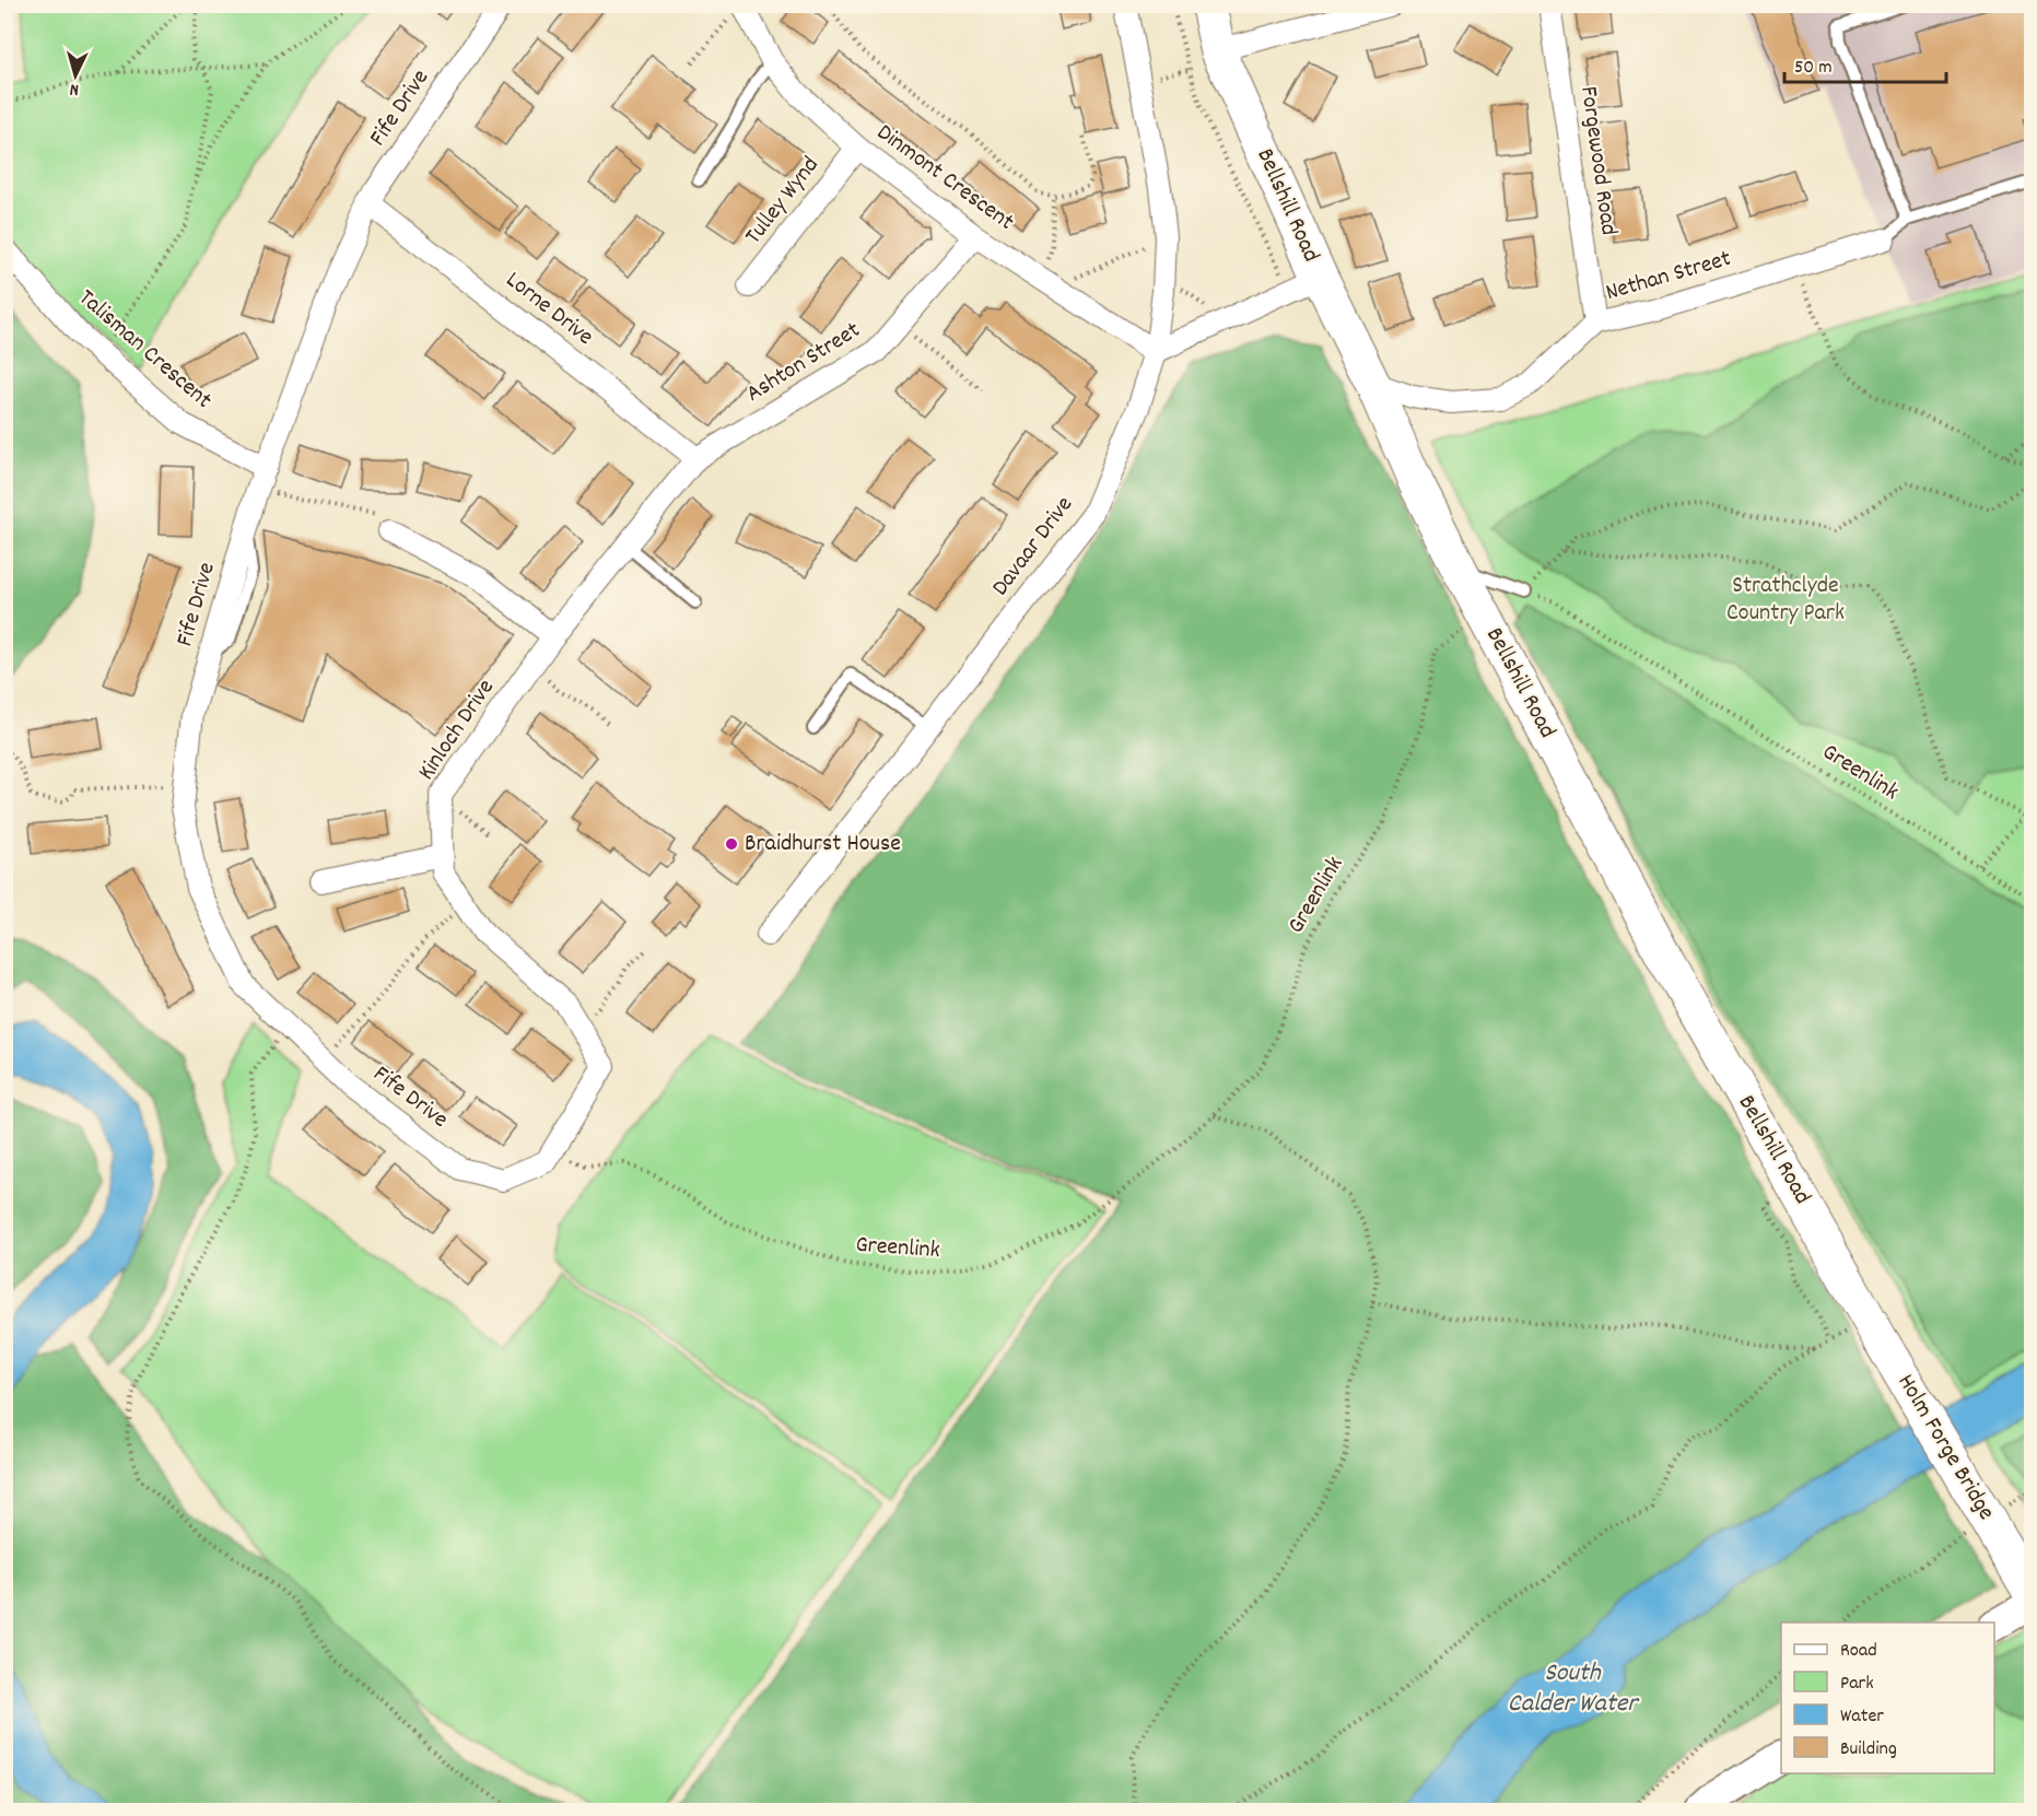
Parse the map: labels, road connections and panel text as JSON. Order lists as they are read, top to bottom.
{
  "streets": {
    "main road": ["Bellshill Road", "Holm Forge Bridge"],
    "street": [
      "Fife Drive",
      "Forgewood Road",
      "Dinmont Crescent",
      "Tulley Wynd",
      "Nethan Street",
      "Lorne Drive",
      "Talisman Crescent",
      "Ashton Street",
      "Davaar Drive",
      "Kinloch Drive"
    ],
    "path": ["Greenlink"]
  },
  "crossings": [
    ["Fife Drive", "Lorne Drive"],
    ["Fife Drive", "Talisman Crescent"],
    ["Fife Drive", "Kinloch Drive"],
    ["Forgewood Road", "Nethan Street"],
    ["Dinmont Crescent", "Tulley Wynd"],
    ["Dinmont Crescent", "Ashton Street"],
    ["Dinmont Crescent", "Davaar Drive"],
    ["Bellshill Road", "Nethan Street"],
    ["Bellshill Road", "Greenlink"],
    ["Bellshill Road", "Holm Forge Bridge"],
    ["Lorne Drive", "Ashton Street"],
    ["Lorne Drive", "Kinloch Drive"],
    ["Ashton Street", "Kinloch Drive"],
    ["Kinloch Drive", "Greenlink"]
  ],
  "water": ["South Calder Water"],
  "parks": ["Strathclyde Country Park"],
  "places": ["Braidhurst House"],
  "legend": [
    "Road",
    "Park",
    "Water",
    "Building"
  ],
  "scale_bar": "50 m",
  "north": "bottom"
}
